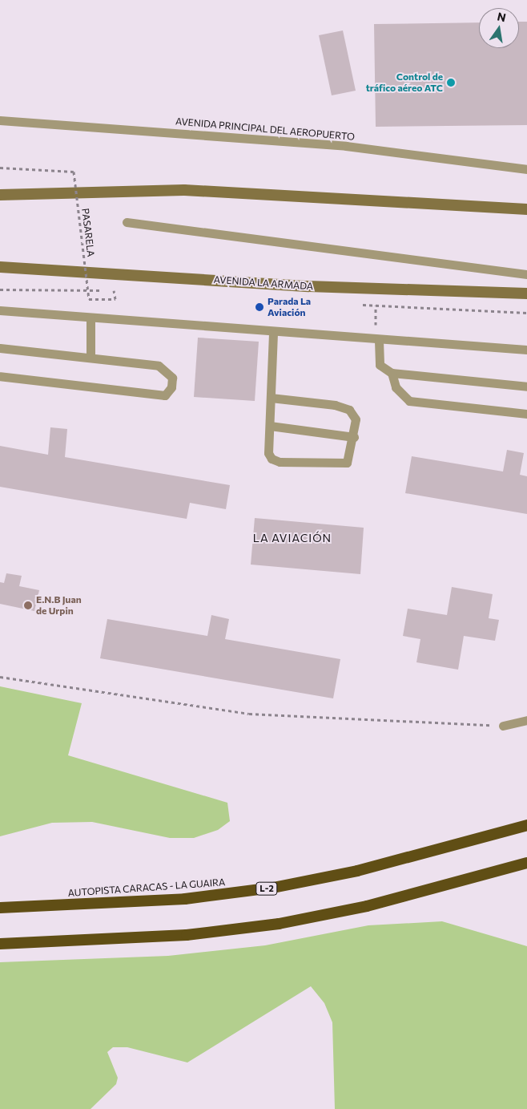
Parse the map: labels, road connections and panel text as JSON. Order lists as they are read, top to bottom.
{
  "streets": {
    "highway": ["AUTOPISTA CARACAS - LA GUAIRA", "L-2"],
    "main road": ["AVENIDA LA ARMADA"],
    "lane": ["AVENIDA PRINCIPAL DEL AEROPUERTO"],
    "path": ["PASARELA"]
  },
  "districts": ["LA AVIACIÓN"],
  "places": ["Control de tráfico aéreo ATC", "Parada La Aviación", "E.N.B Juan de Urpin"],
  "north": "top"
}
